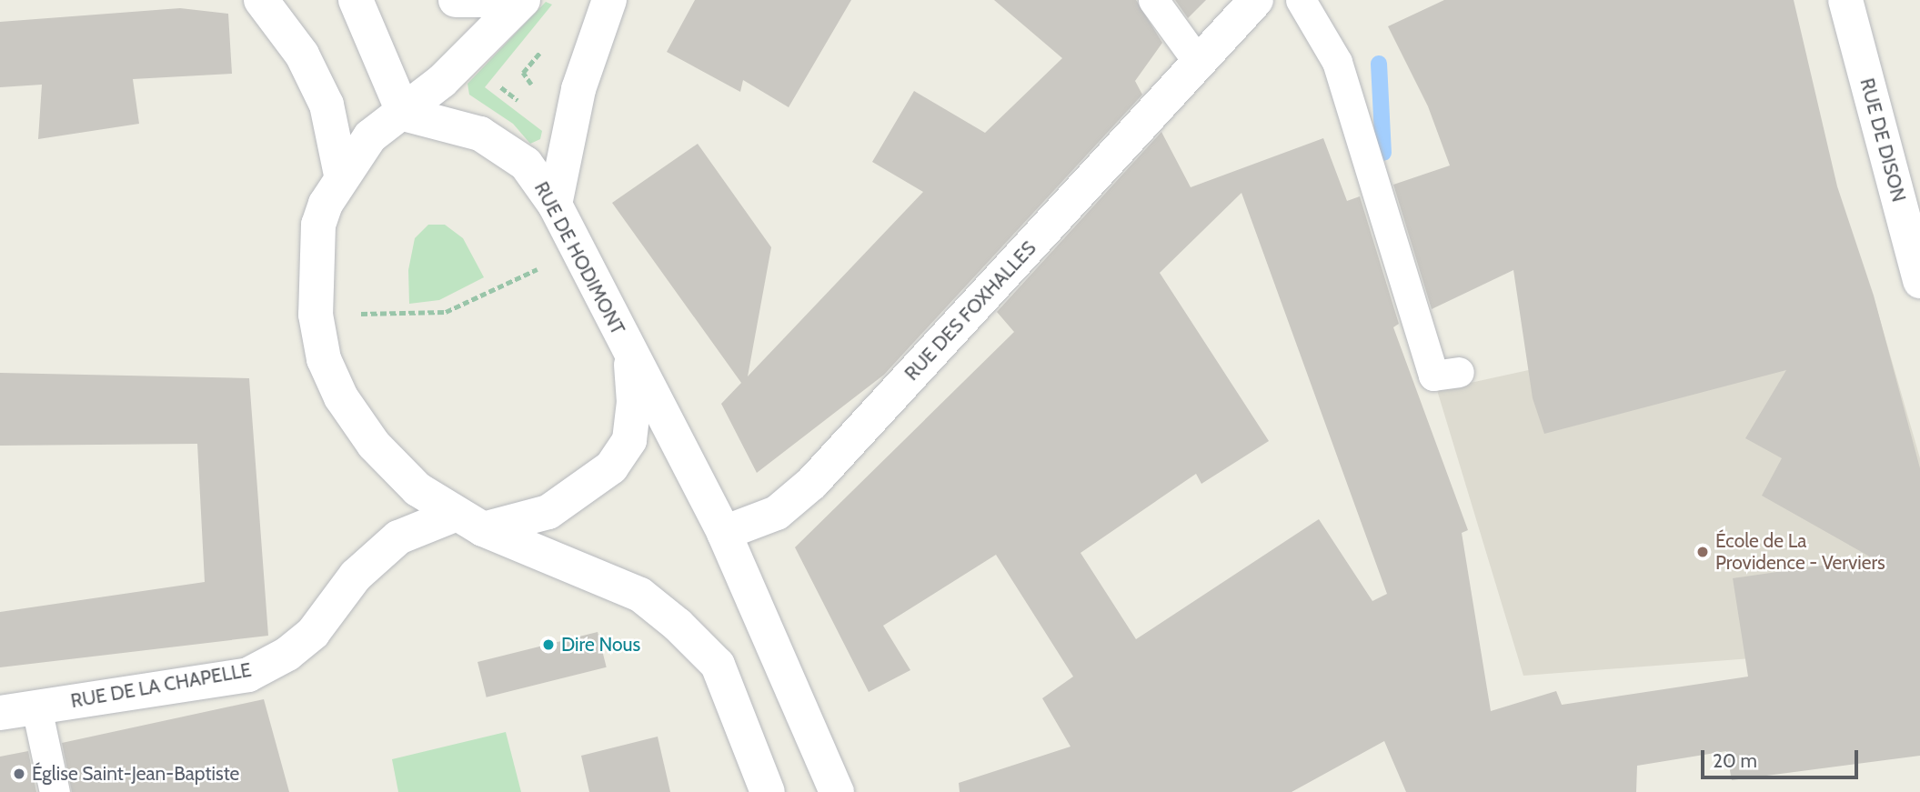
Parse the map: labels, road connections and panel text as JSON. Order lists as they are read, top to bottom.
{
  "streets": {
    "main road": [
      "RUE DE DISON",
      "RUE DE HODIMONT",
      "RUE DES FOXHALLES",
      "RUE DE LA CHAPELLE"
    ]
  },
  "crossings": [
    ["RUE DE HODIMONT", "RUE DES FOXHALLES"],
    ["RUE DE HODIMONT", "RUE DE LA CHAPELLE"]
  ],
  "places": ["École de La Providence - Verviers", "Dire Nous", "Église Saint-Jean-Baptiste"],
  "scale_bar": "20 m"
}
